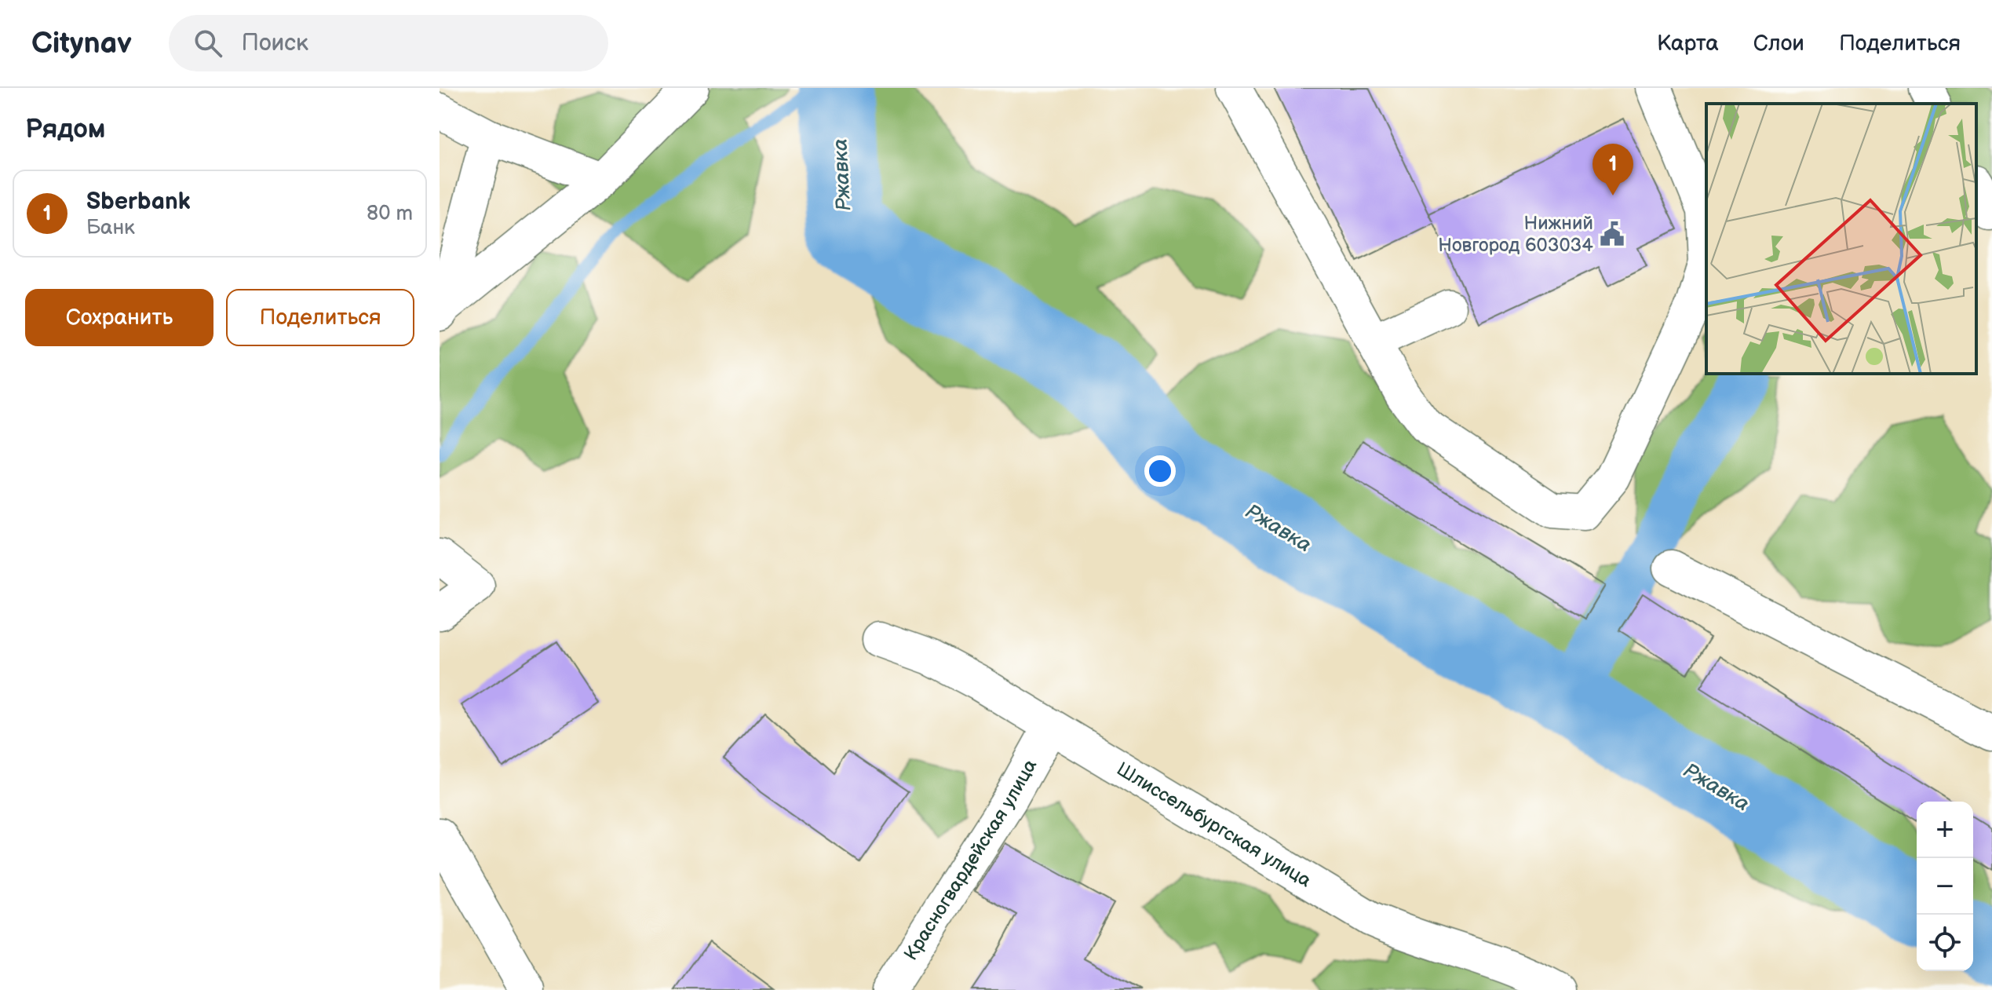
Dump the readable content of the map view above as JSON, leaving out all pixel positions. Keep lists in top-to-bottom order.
{
  "streets": {
    "street": ["Шлиссельбургская улица", "Красногвардейская улица"]
  },
  "crossings": [
    ["Шлиссельбургская улица", "Красногвардейская улица"]
  ],
  "water": ["Ржавка"],
  "places": {
    "public building": ["Нижний Новгород 603034"]
  },
  "page": {
    "header": "Citynav",
    "search": "Поиск",
    "nav": ["Карта", "Слои", "Поделиться"],
    "heading": "Рядом",
    "pins": "1",
    "list": [
      {
        "mark": "1",
        "name": "Sberbank",
        "note": "Банк",
        "value": "80 m"
      }
    ],
    "buttons": ["Сохранить", "Поделиться"],
    "map_buttons": ["+", "−"]
  }
}
